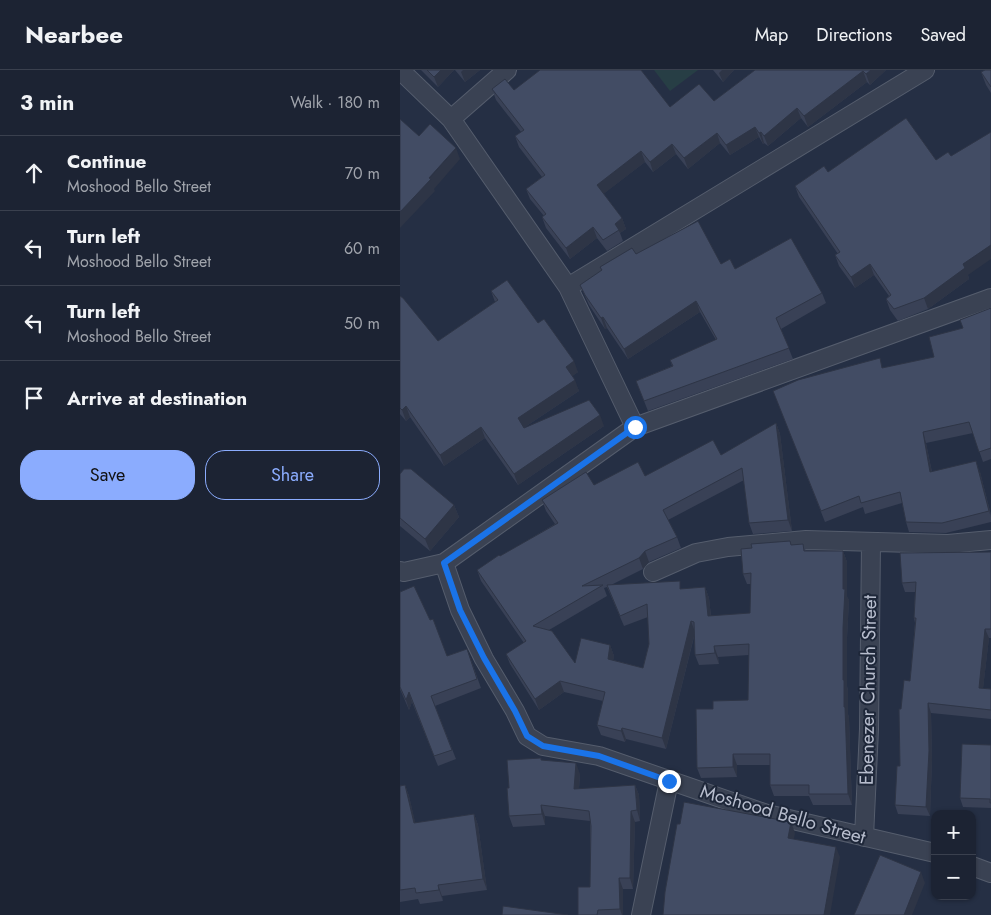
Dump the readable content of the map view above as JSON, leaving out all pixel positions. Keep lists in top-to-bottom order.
{
  "streets": {
    "street": ["Ebenezer Church Street", "Moshood Bello Street"]
  },
  "crossings": [
    ["Ebenezer Church Street", "Moshood Bello Street"]
  ],
  "page": {
    "header": "Nearbee",
    "nav": ["Map", "Directions", "Saved"],
    "heading": ["3 min", "Walk · 180 m"],
    "list": [
      ["Continue", "Moshood Bello Street", "70 m"],
      ["Turn left", "Moshood Bello Street", "60 m"],
      ["Turn left", "Moshood Bello Street", "50 m"],
      "Arrive at destination"
    ],
    "buttons": ["Save", "Share"],
    "map_buttons": ["+", "−"]
  }
}
